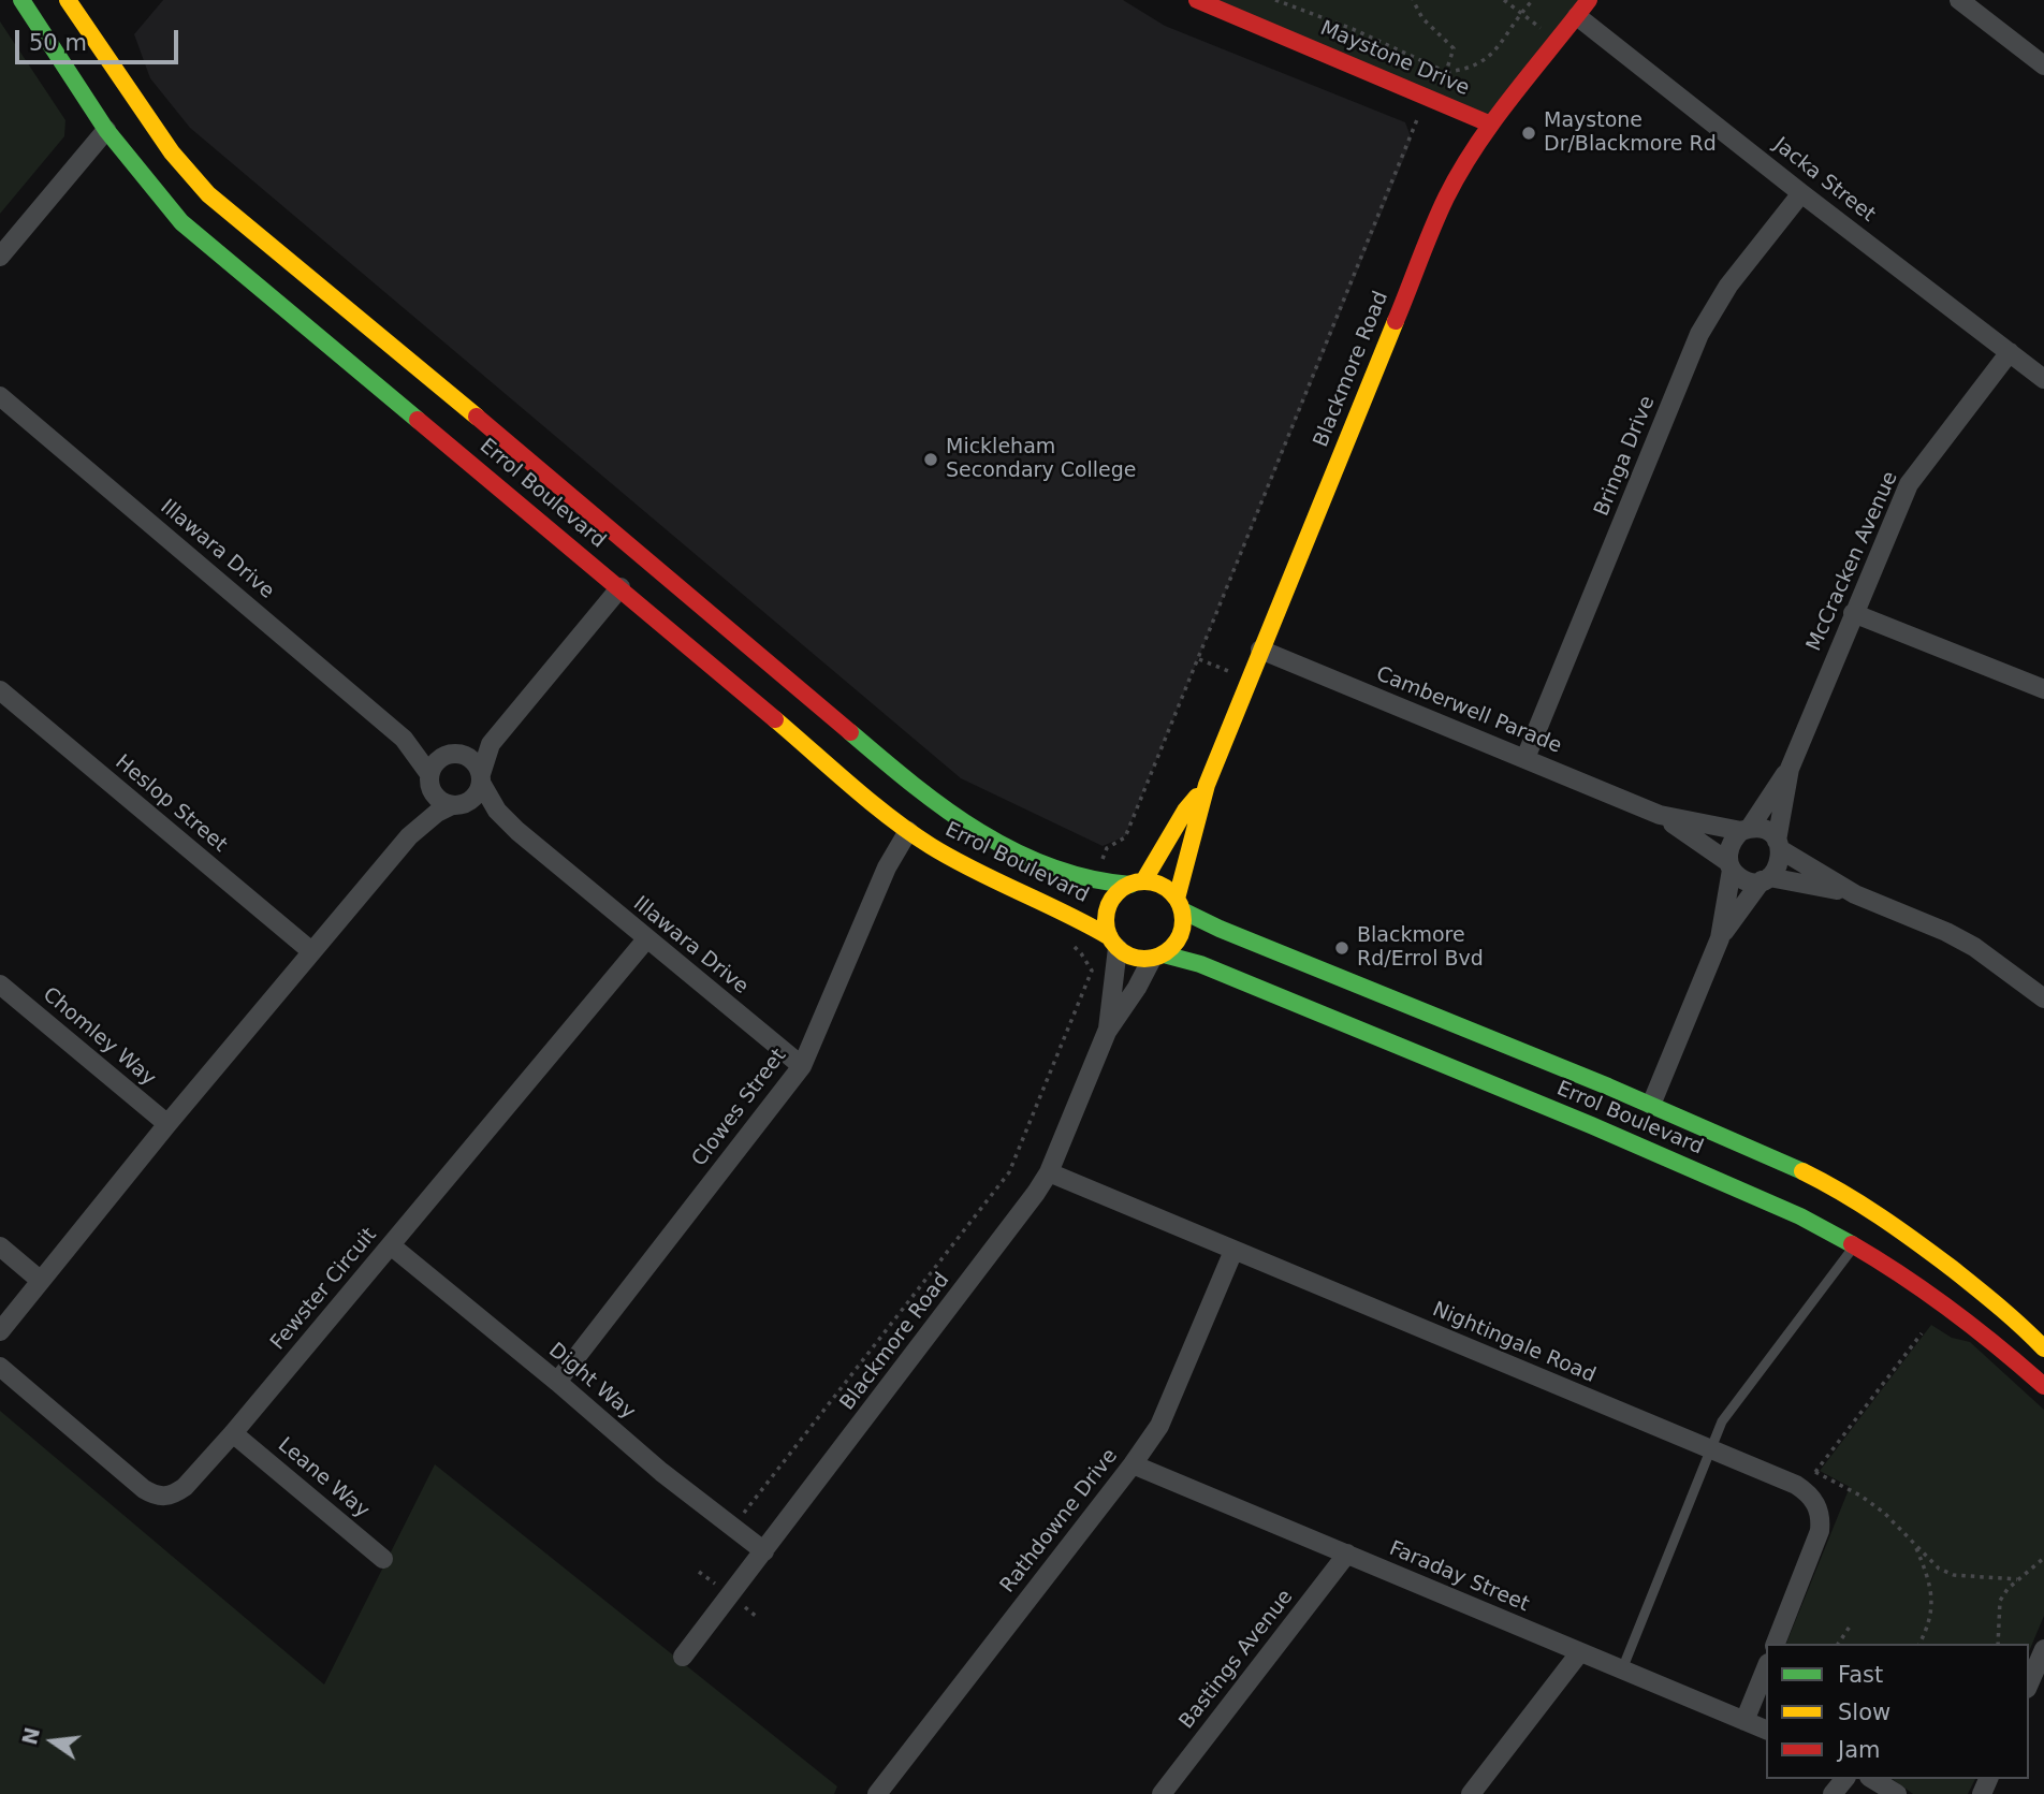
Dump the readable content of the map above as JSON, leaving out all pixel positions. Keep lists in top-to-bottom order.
{
  "streets": {
    "street": [
      "Maystone Drive",
      "Jacka Street",
      "Blackmore Road",
      "Bringa Drive",
      "Errol Boulevard",
      "Illawara Drive",
      "McCracken Avenue",
      "Camberwell Parade",
      "Heslop Street",
      "Chomley Way",
      "Clowes Street",
      "Fewster Circuit",
      "Nightingale Road",
      "Dight Way",
      "Leane Way",
      "Rathdowne Drive",
      "Faraday Street",
      "Bastings Avenue"
    ]
  },
  "crossings": [
    ["Maystone Drive", "Blackmore Road"],
    ["Jacka Street", "Blackmore Road"],
    ["Jacka Street", "Bringa Drive"],
    ["Jacka Street", "McCracken Avenue"],
    ["Blackmore Road", "Errol Boulevard"],
    ["Blackmore Road", "Camberwell Parade"],
    ["Blackmore Road", "Nightingale Road"],
    ["Blackmore Road", "Dight Way"],
    ["Bringa Drive", "Camberwell Parade"],
    ["Errol Boulevard", "Clowes Street"],
    ["Illawara Drive", "Clowes Street"],
    ["Illawara Drive", "Fewster Circuit"],
    ["McCracken Avenue", "Camberwell Parade"],
    ["Clowes Street", "Dight Way"],
    ["Fewster Circuit", "Dight Way"],
    ["Fewster Circuit", "Leane Way"],
    ["Nightingale Road", "Rathdowne Drive"],
    ["Rathdowne Drive", "Faraday Street"],
    ["Faraday Street", "Bastings Avenue"]
  ],
  "places": ["Maystone Dr/Blackmore Rd", "Mickleham Secondary College", "Blackmore Rd/Errol Bvd"],
  "legend": ["Fast", "Slow", "Jam"],
  "scale_bar": "50 m",
  "north": "left"
}
